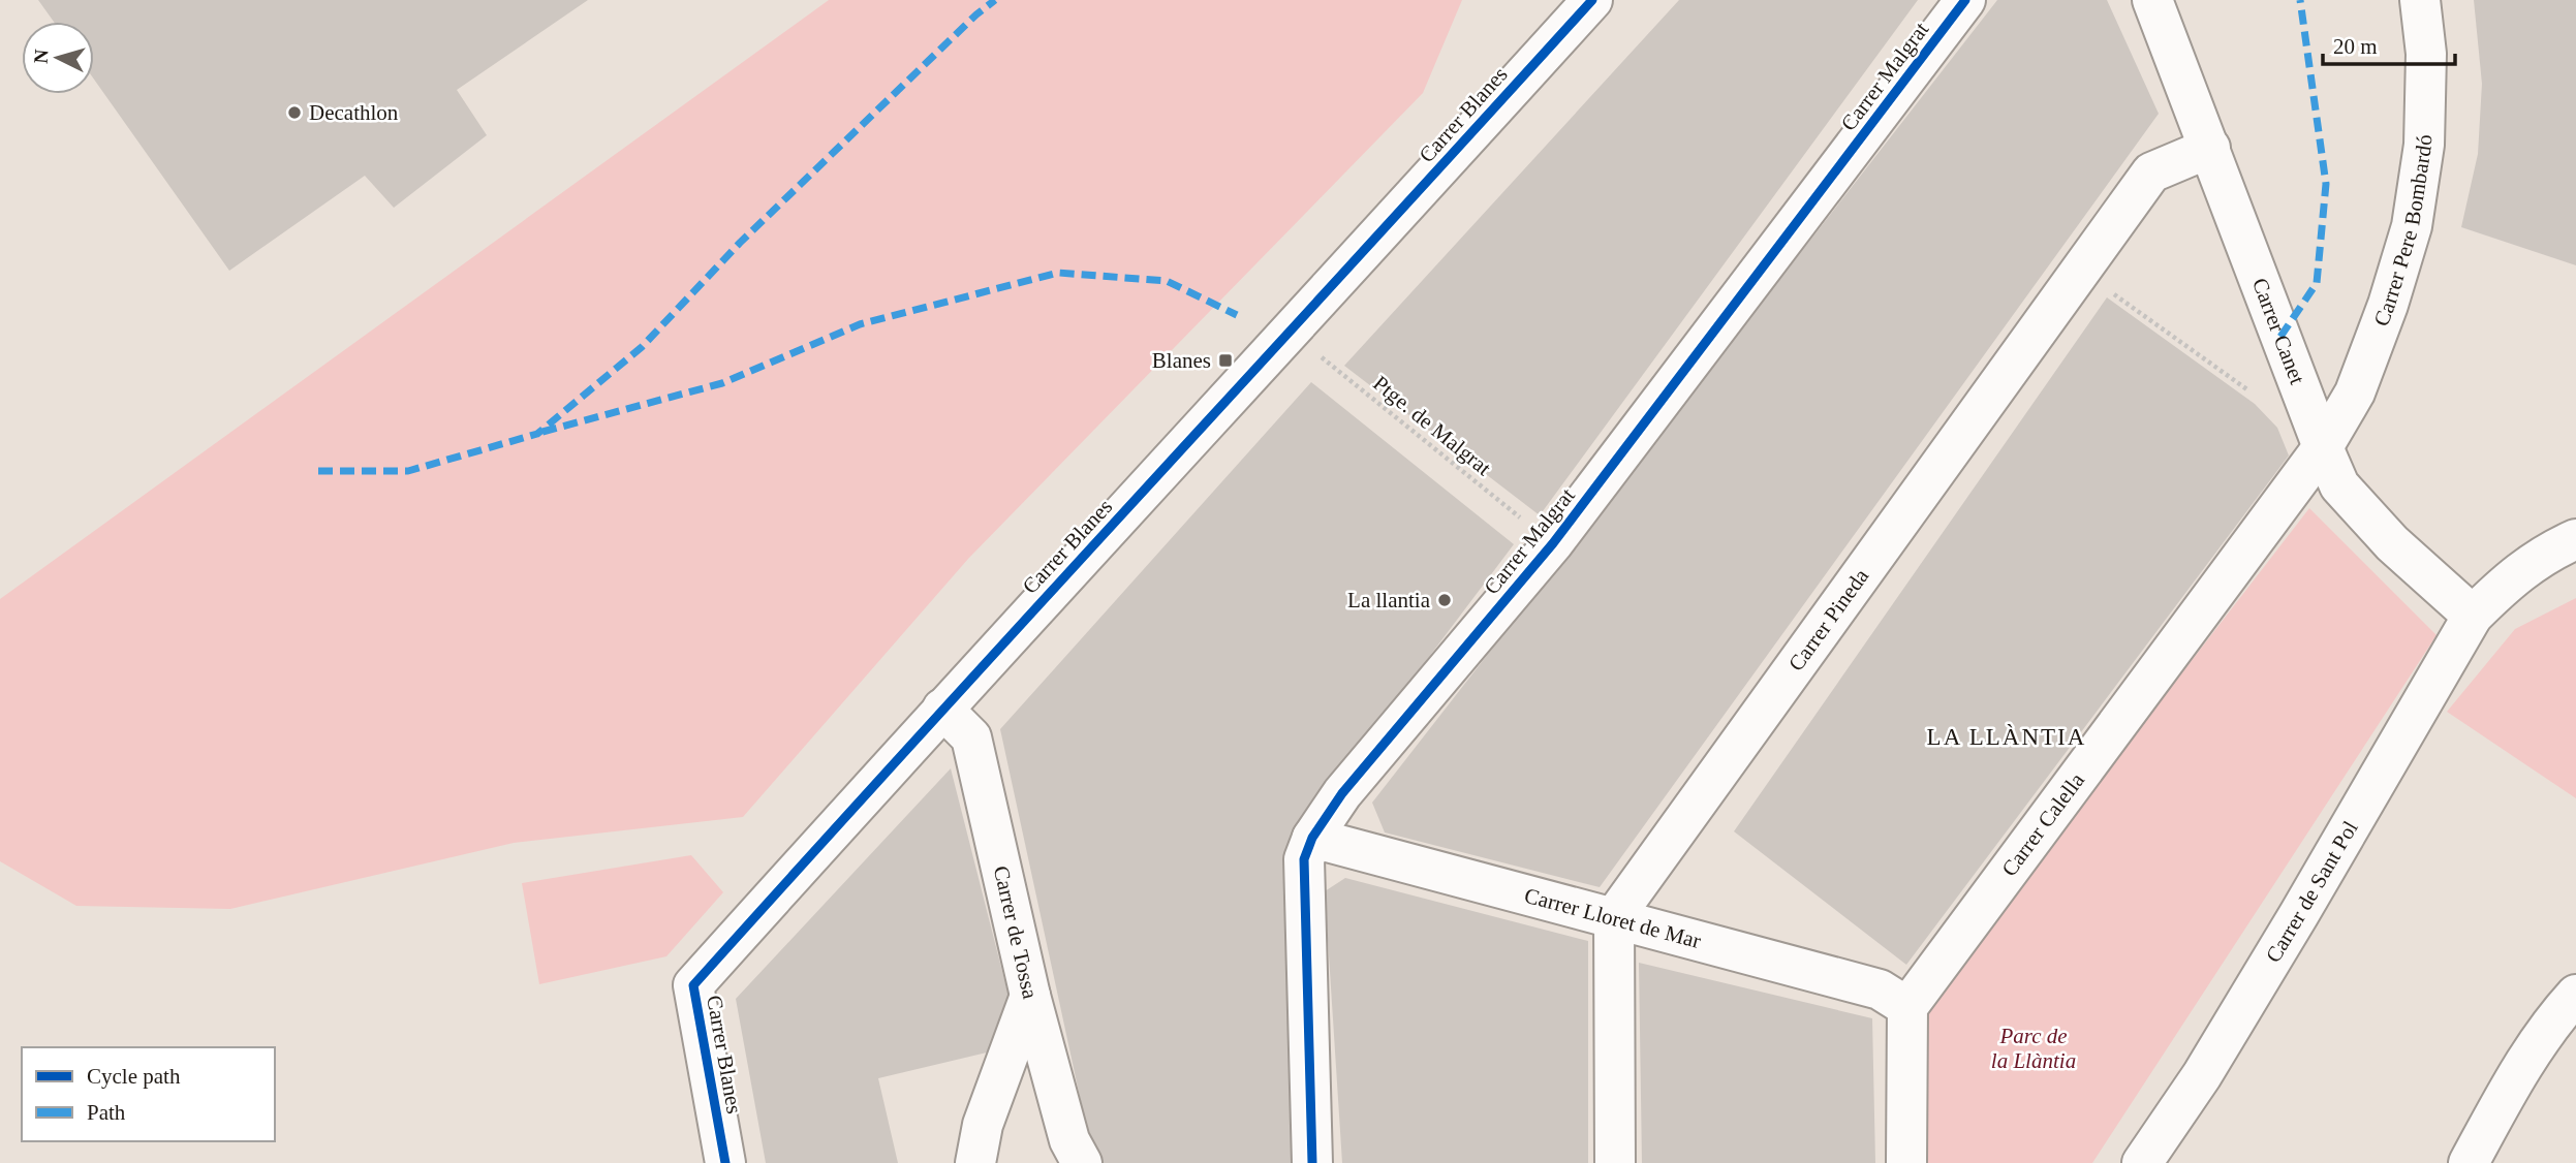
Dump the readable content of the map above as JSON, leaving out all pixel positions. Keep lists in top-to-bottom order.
{
  "streets": {
    "street": [
      "Carrer Malgrat",
      "Carrer Blanes",
      "Carrer Pere Bombardó",
      "Carrer Canet",
      "Carrer Pineda",
      "Carrer Calella",
      "Carrer de Sant Pol",
      "Carrer Lloret de Mar",
      "Carrer de Tossa"
    ],
    "path": ["Ptge. de Malgrat"]
  },
  "crossings": [
    ["Carrer Malgrat", "Ptge. de Malgrat"],
    ["Carrer Malgrat", "Carrer Lloret de Mar"],
    ["Carrer Blanes", "Ptge. de Malgrat"],
    ["Carrer Blanes", "Carrer de Tossa"],
    ["Carrer Pere Bombardó", "Carrer Canet"],
    ["Carrer Pere Bombardó", "Carrer Calella"],
    ["Carrer Canet", "Carrer Pineda"],
    ["Carrer Canet", "Carrer Calella"],
    ["Carrer Canet", "Carrer de Sant Pol"],
    ["Carrer Pineda", "Carrer Lloret de Mar"],
    ["Carrer Calella", "Carrer Lloret de Mar"]
  ],
  "districts": ["LA LLÀNTIA"],
  "parks": ["Parc de la Llàntia"],
  "places": {
    "other": ["Decathlon", "La llantia"],
    "transit": ["Blanes"]
  },
  "legend": ["Cycle path", "Path"],
  "scale_bar": "20 m",
  "north": "left"
}
